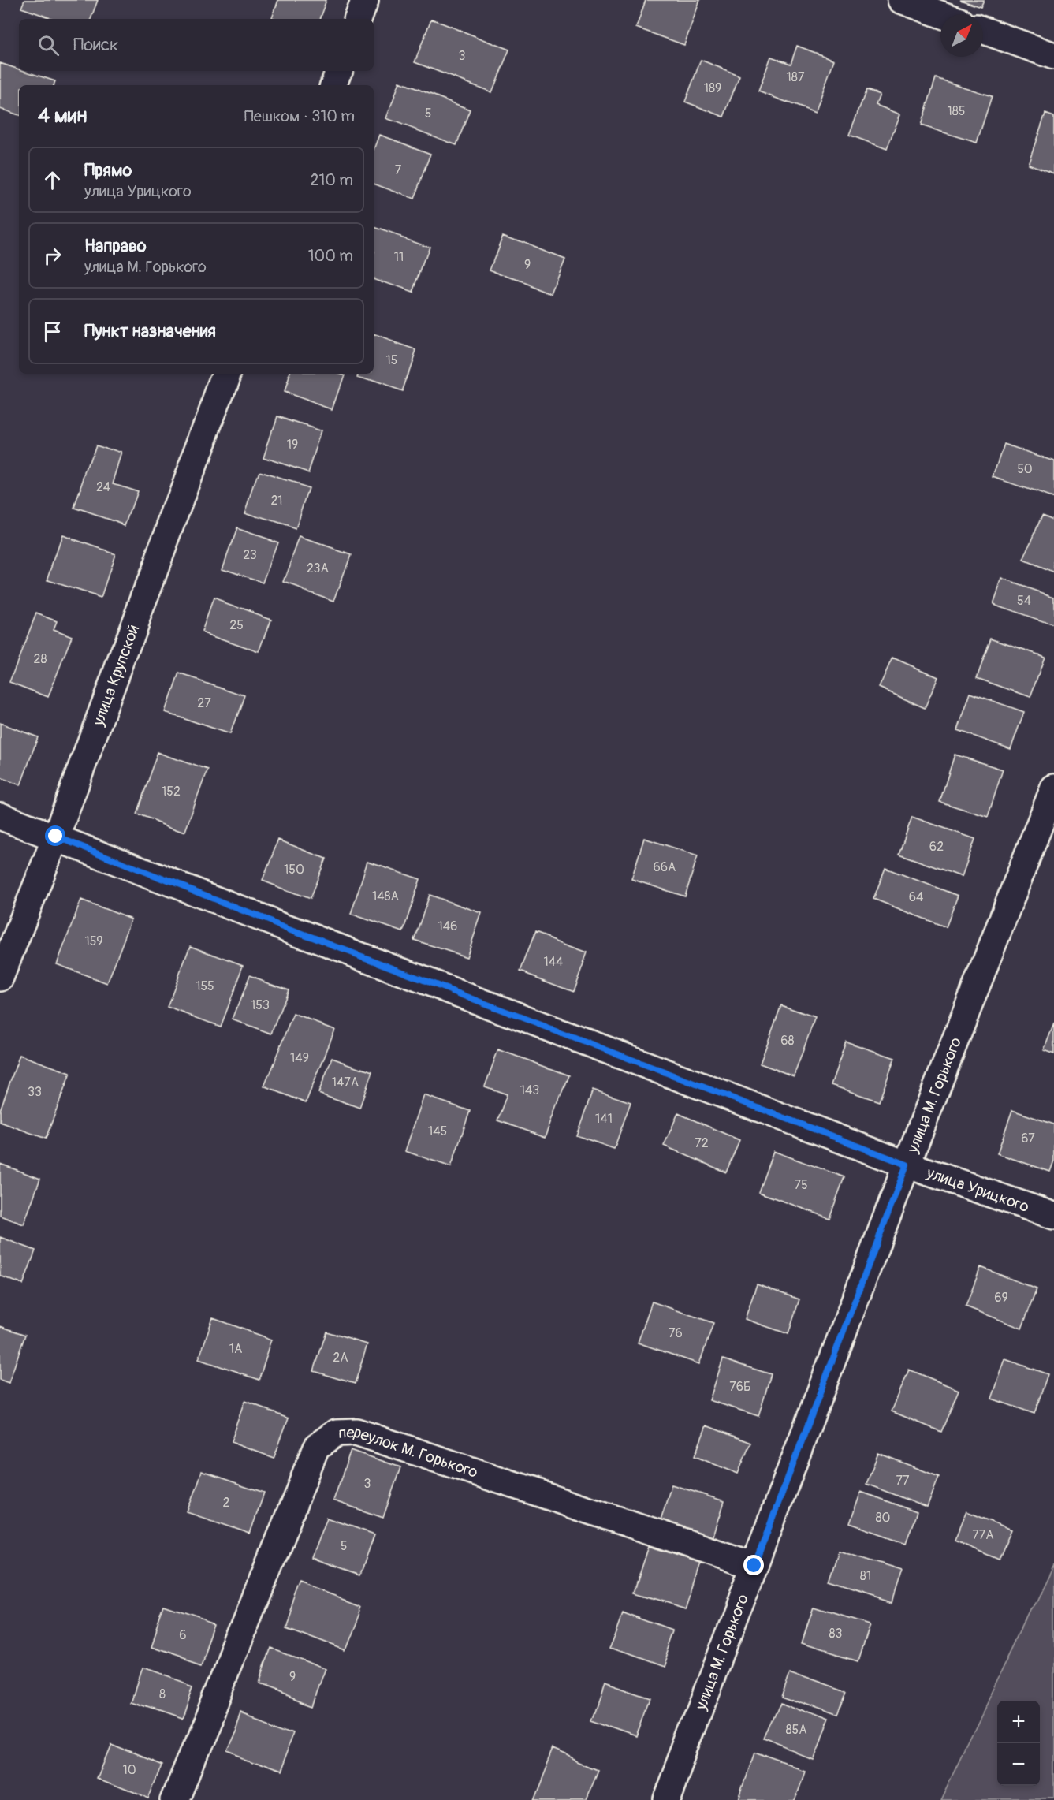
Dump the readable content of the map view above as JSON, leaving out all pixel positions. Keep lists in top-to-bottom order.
{
  "streets": {
    "street": [
      "улица Крупской",
      "улица М. Горького",
      "улица Урицкого",
      "переулок М. Горького"
    ]
  },
  "crossings": [
    ["улица Крупской", "улица Урицкого"],
    ["улица М. Горького", "улица Урицкого"],
    ["улица М. Горького", "переулок М. Горького"]
  ],
  "house_numbers": [
    "3",
    "187",
    "189",
    "185",
    "5",
    "7",
    "11",
    "9",
    "15",
    "19",
    "50",
    "24",
    "21",
    "23",
    "23А",
    "54",
    "25",
    "28",
    "27",
    "152",
    "62",
    "66А",
    "150",
    "148А",
    "64",
    "146",
    "159",
    "144",
    "155",
    "153",
    "68",
    "149",
    "147А",
    "143",
    "33",
    "141",
    "145",
    "67",
    "72",
    "75",
    "69",
    "76",
    "1А",
    "2А",
    "76Б",
    "77",
    "3",
    "2",
    "80",
    "77А",
    "5",
    "81",
    "83",
    "6",
    "9",
    "8",
    "85А",
    "10"
  ],
  "north": "top right",
  "page": {
    "search": "Поиск",
    "heading": ["4 мин", "Пешком · 310 m"],
    "list": [
      ["Прямо", "улица Урицкого", "210 m"],
      ["Направо", "улица М. Горького", "100 m"],
      "Пункт назначения"
    ],
    "map_buttons": ["+", "−"]
  }
}
